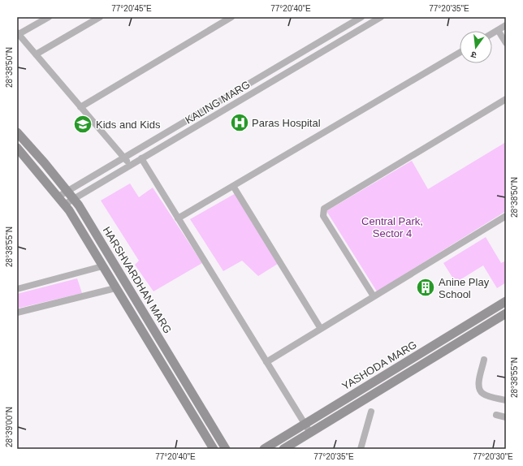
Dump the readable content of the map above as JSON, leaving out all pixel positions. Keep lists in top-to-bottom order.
{
  "streets": {
    "street": ["KALING MARG", "HARSHVARDHAN MARG", "YASHODA MARG"]
  },
  "crossings": [
    ["KALING MARG", "HARSHVARDHAN MARG"]
  ],
  "parks": ["Central Park, Sector 4"],
  "places": {
    "hospital": ["Paras Hospital"],
    "school or university": ["Kids and Kids"],
    "building": ["Anine Play School"]
  },
  "north": "bottom",
  "coordinates": [
    "77°20'45\"E",
    "77°20'40\"E",
    "77°20'35\"E",
    "28°38'50\"N",
    "28°38'55\"N",
    "28°39'00\"N",
    "77°20'30\"E"
  ]
}
